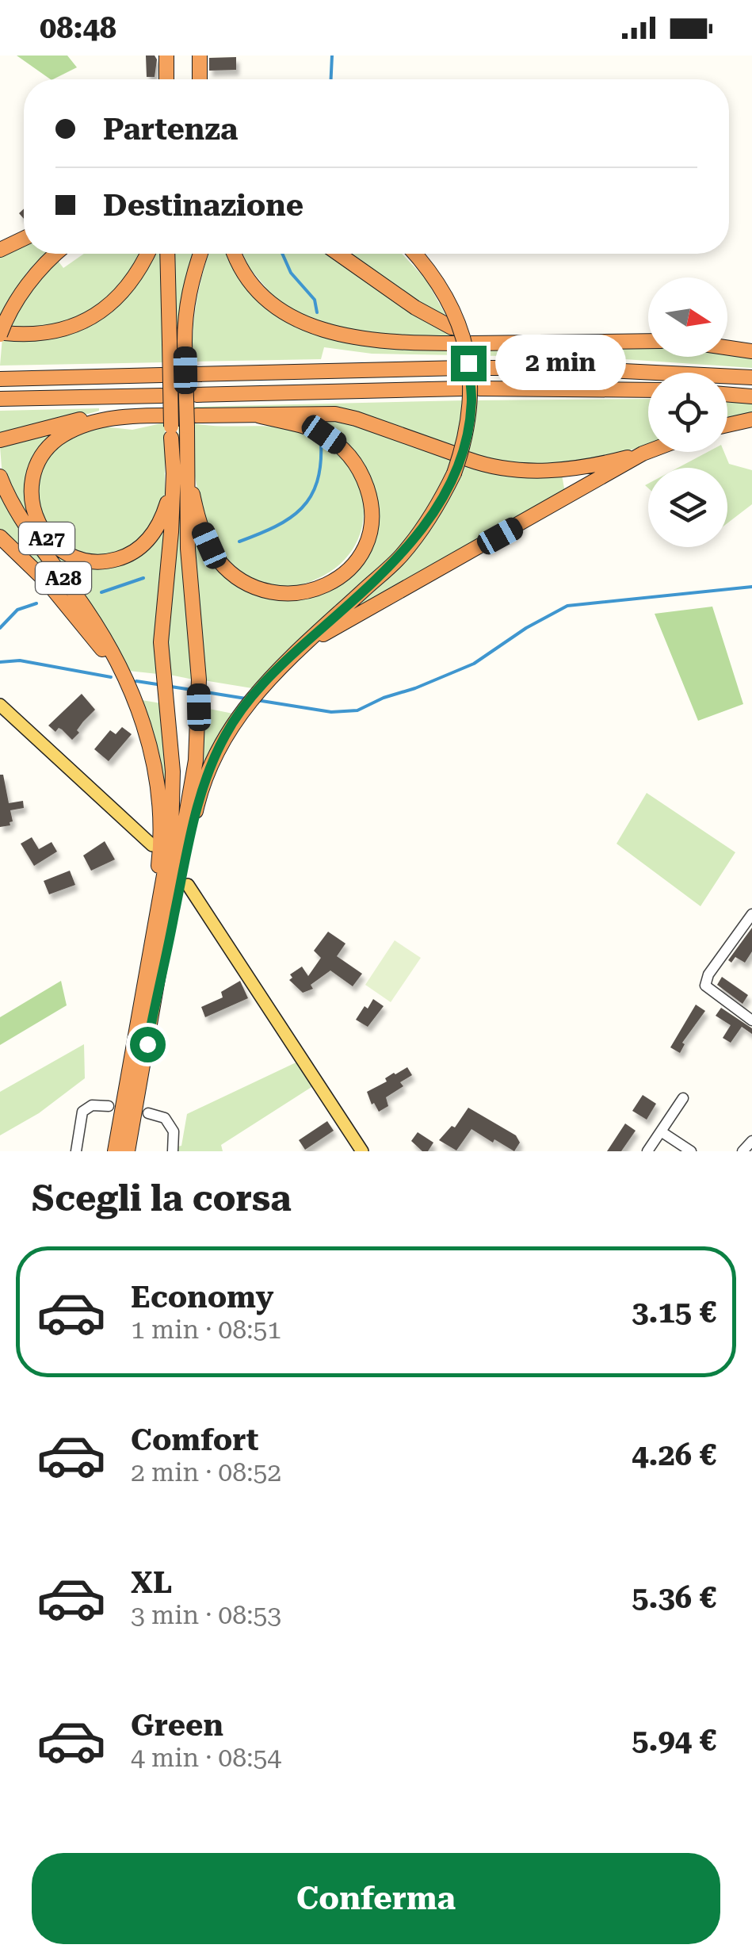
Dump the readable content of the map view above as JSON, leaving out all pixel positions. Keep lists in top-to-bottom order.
{
  "streets": {
    "highway": ["A27", "A28"]
  },
  "crossings": [
    ["A27", "A28"]
  ],
  "north": "right",
  "page": {
    "status": "08:48",
    "banner": ["Partenza", "Destinazione"],
    "bubble": "2 min",
    "heading": "Scegli la corsa",
    "list": [
      {
        "name": "Economy",
        "note": "1 min · 08:51",
        "value": "3.15 €"
      },
      {
        "name": "Comfort",
        "note": "2 min · 08:52",
        "value": "4.26 €"
      },
      {
        "name": "XL",
        "note": "3 min · 08:53",
        "value": "5.36 €"
      },
      {
        "name": "Green",
        "note": "4 min · 08:54",
        "value": "5.94 €"
      }
    ],
    "buttons": "Conferma"
  }
}
